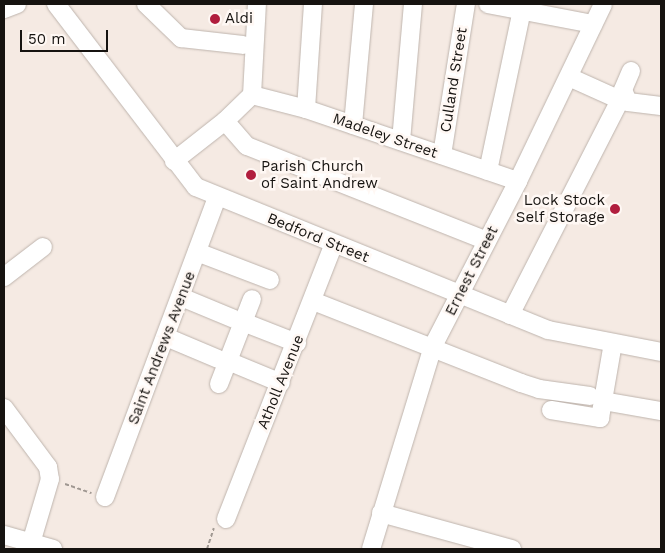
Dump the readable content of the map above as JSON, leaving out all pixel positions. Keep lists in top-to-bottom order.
{
  "streets": {
    "street": [
      "Culland Street",
      "Madeley Street",
      "Bedford Street",
      "Ernest Street",
      "Saint Andrews Avenue",
      "Atholl Avenue"
    ]
  },
  "crossings": [
    ["Culland Street", "Madeley Street"],
    ["Madeley Street", "Ernest Street"],
    ["Bedford Street", "Ernest Street"],
    ["Bedford Street", "Saint Andrews Avenue"],
    ["Bedford Street", "Atholl Avenue"]
  ],
  "places": ["Aldi", "Parish Church of Saint Andrew", "Lock Stock Self Storage"],
  "scale_bar": "50 m"
}
